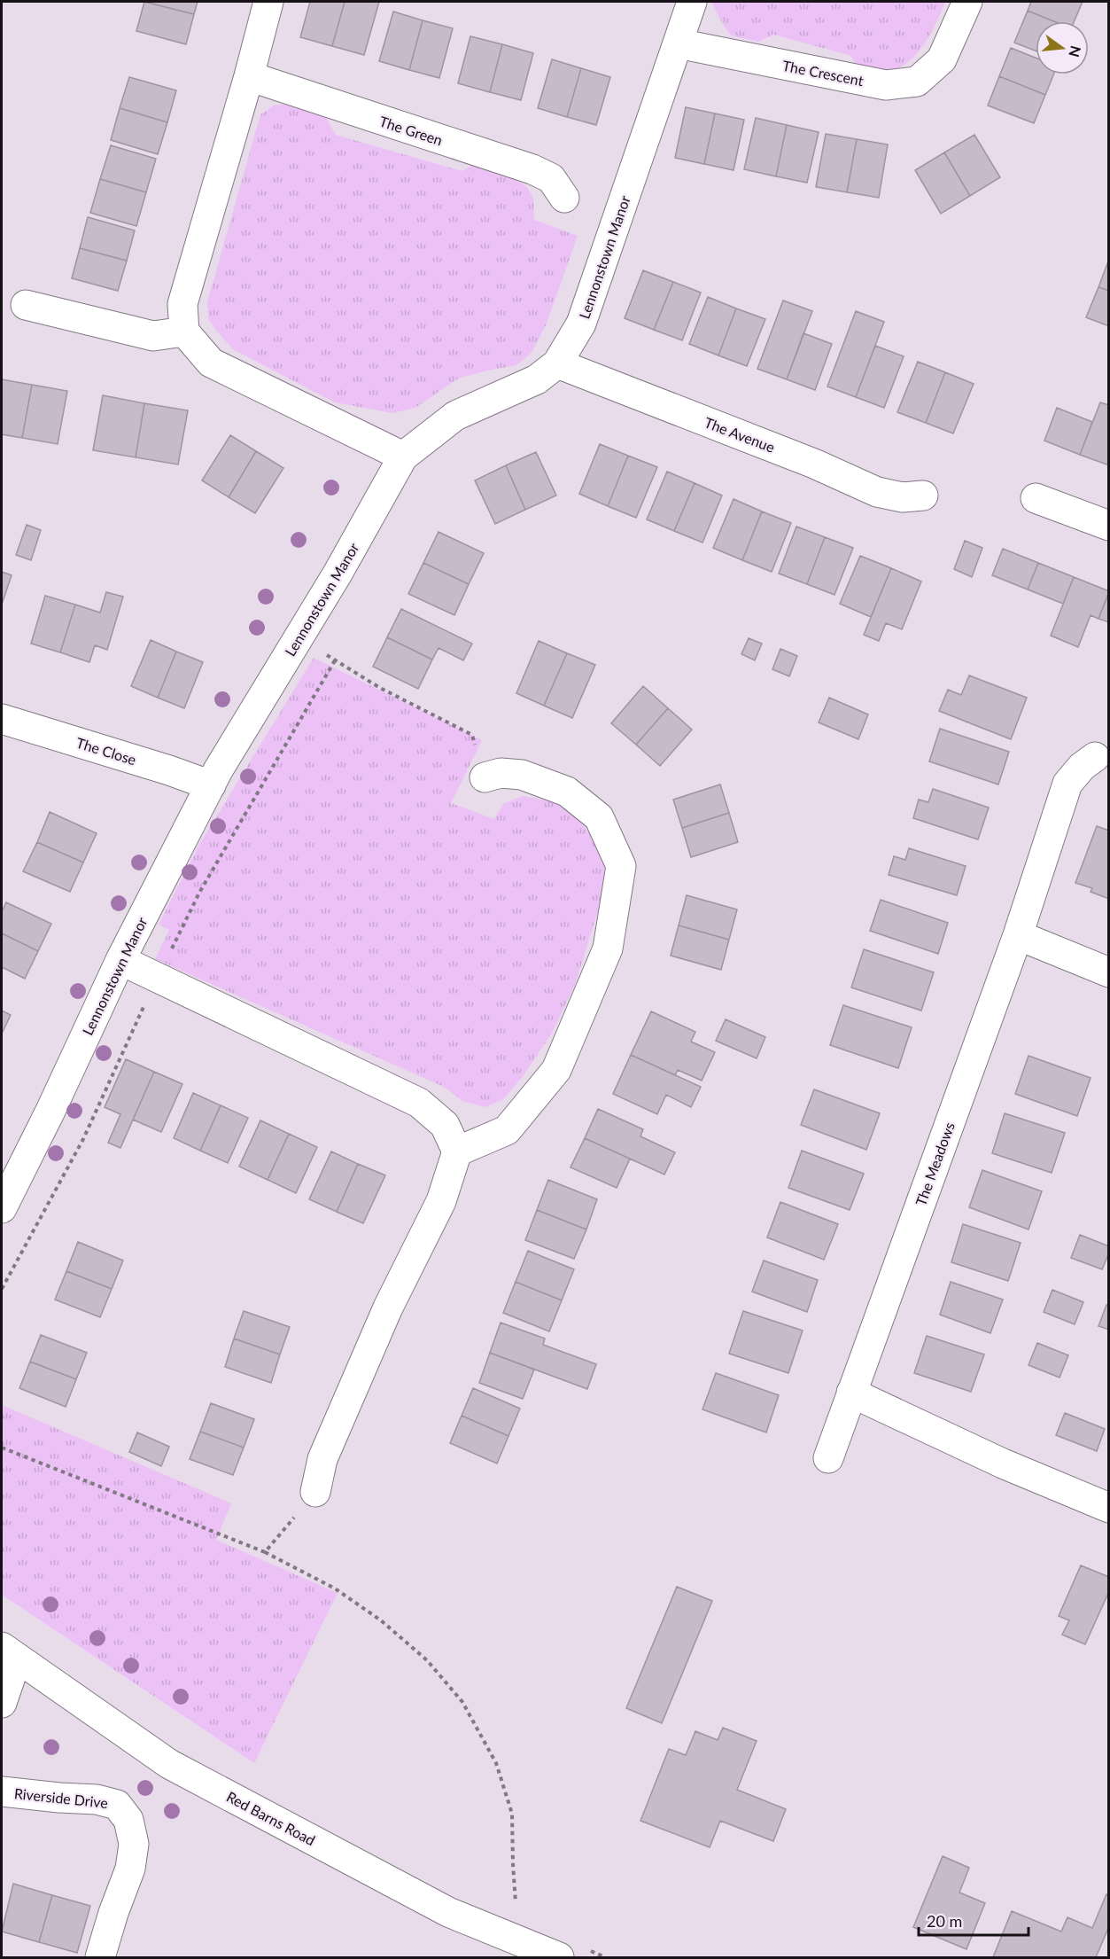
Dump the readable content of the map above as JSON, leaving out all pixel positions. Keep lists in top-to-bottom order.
{
  "streets": {
    "street": [
      "The Crescent",
      "The Green",
      "Lennonstown Manor",
      "The Avenue",
      "The Close",
      "The Meadows",
      "Riverside Drive",
      "Red Barns Road"
    ]
  },
  "crossings": [
    ["The Crescent", "Lennonstown Manor"],
    ["Lennonstown Manor", "The Avenue"],
    ["Lennonstown Manor", "The Close"]
  ],
  "scale_bar": "20 m",
  "north": "right"
}
